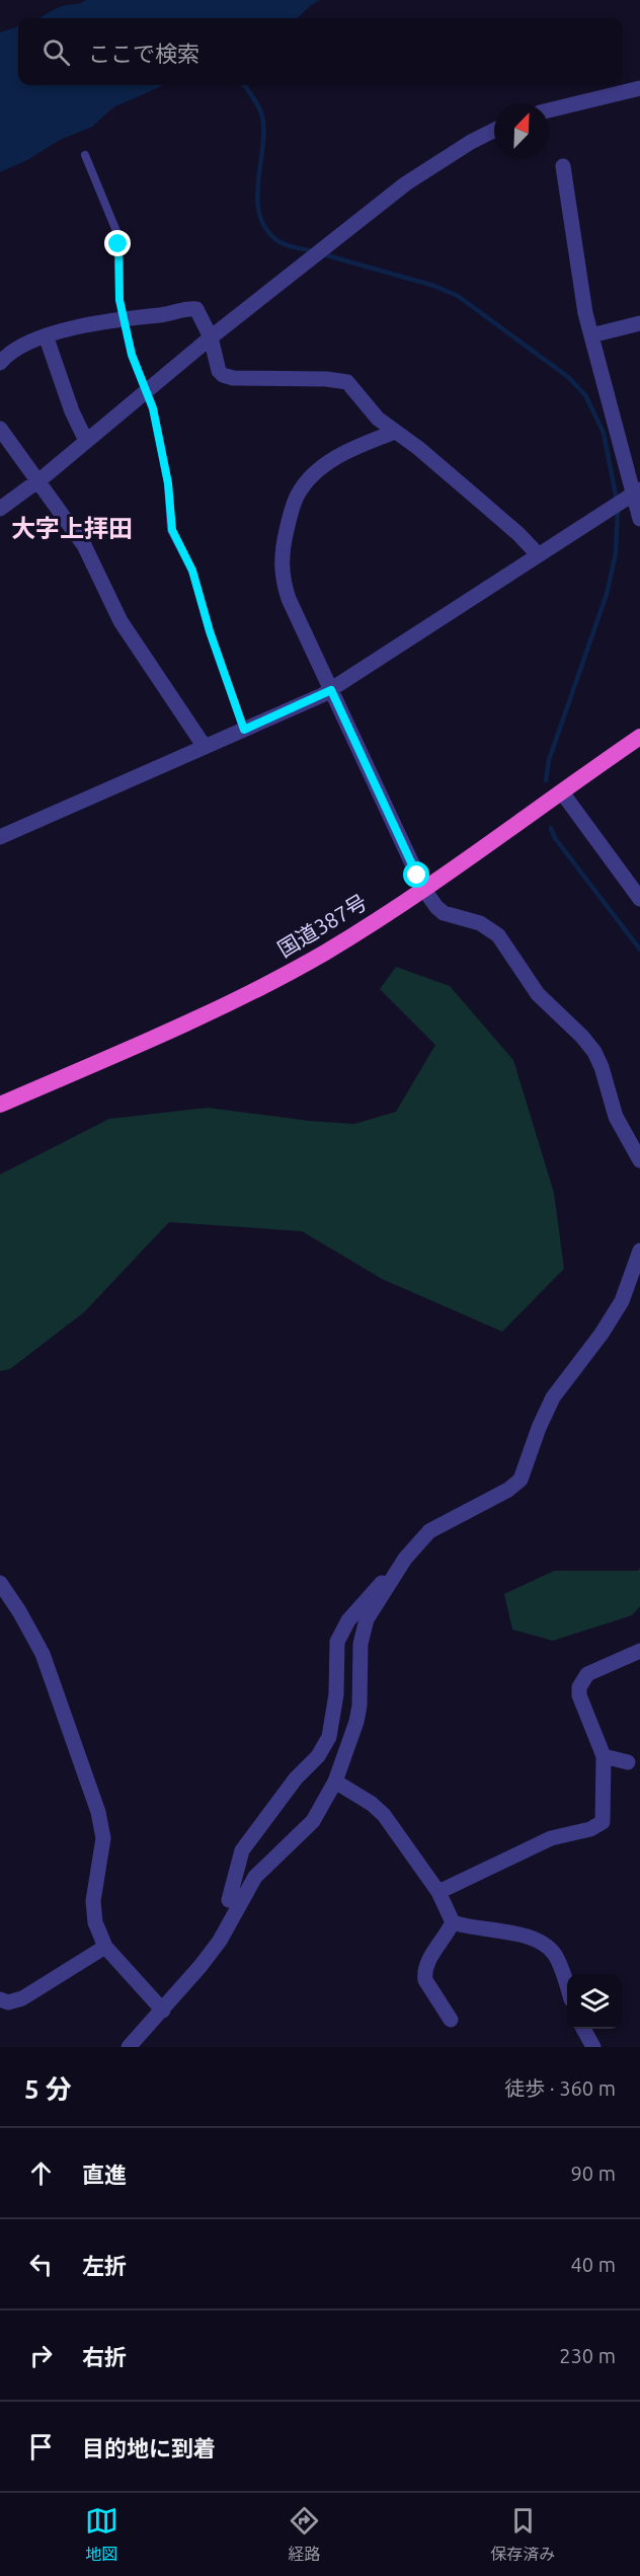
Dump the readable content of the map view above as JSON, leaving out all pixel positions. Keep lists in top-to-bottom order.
{
  "streets": {
    "highway": ["国道387号"]
  },
  "districts": ["大字上拝田"],
  "north": "top right",
  "page": {
    "search": "ここで検索",
    "heading": ["5 分", "徒歩 · 360 m"],
    "list": [
      ["直進", "90 m"],
      ["左折", "40 m"],
      ["右折", "230 m"],
      "目的地に到着"
    ],
    "nav": ["地図", "経路", "保存済み"]
  }
}
